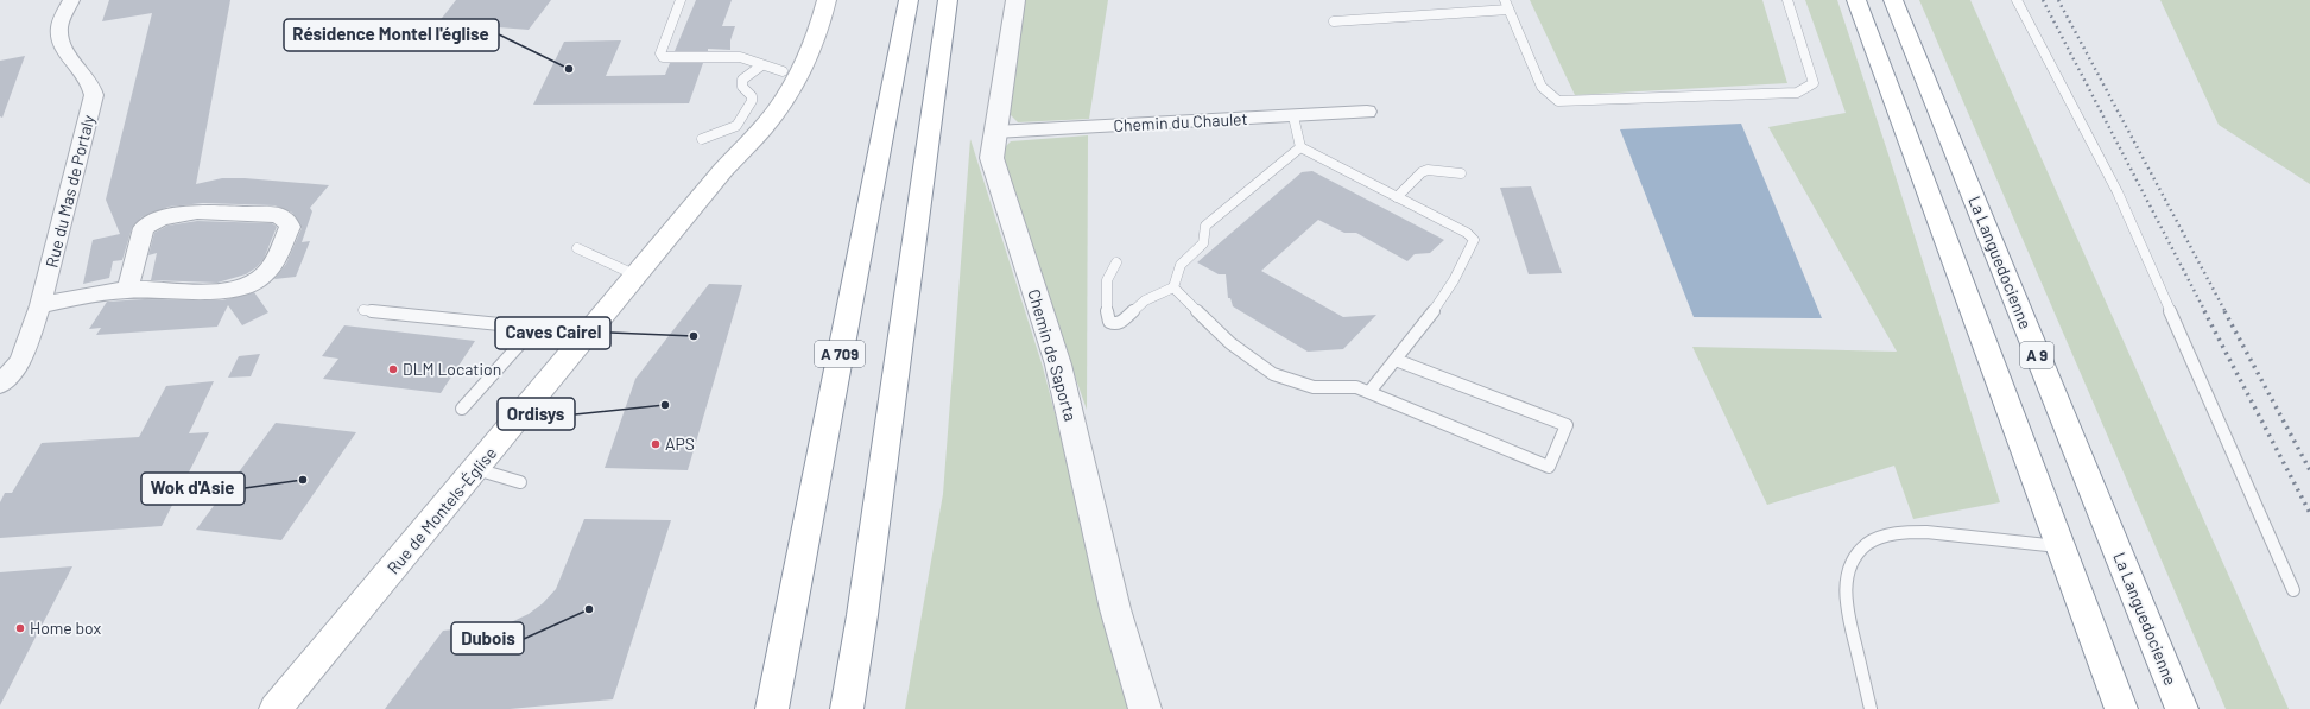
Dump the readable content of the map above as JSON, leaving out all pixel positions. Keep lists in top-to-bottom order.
{
  "streets": {
    "main road": [
      "La Languedocienne",
      "A 709",
      "A 9",
      "Rue de Montels-Église"
    ],
    "street": ["Chemin du Chaulet", "Rue du Mas de Portaly", "Chemin de Saporta"]
  },
  "crossings": [
    ["Chemin du Chaulet", "Chemin de Saporta"]
  ],
  "places": [
    "Résidence Montel l'église",
    "Caves Cairel",
    "DLM Location",
    "Ordisys",
    "APS",
    "Wok d'Asie",
    "Dubois",
    "Home box"
  ]
}
